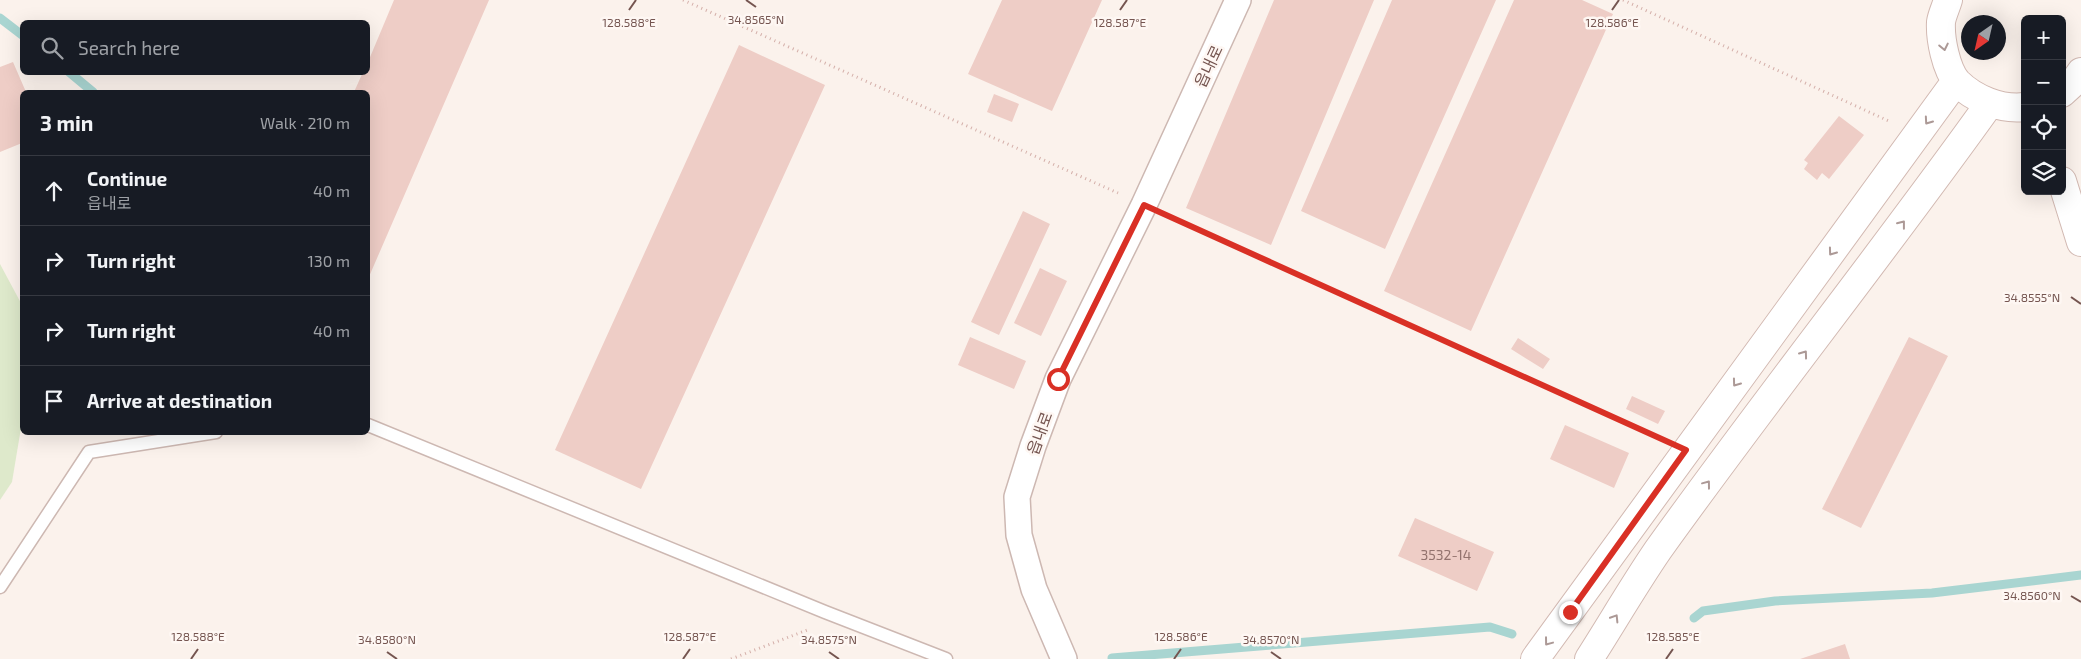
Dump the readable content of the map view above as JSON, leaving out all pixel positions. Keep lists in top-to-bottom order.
{
  "streets": {
    "street": ["읍내로"]
  },
  "house_numbers": ["3532-14"],
  "north": "bottom left",
  "page": {
    "map_buttons": ["+", "−"],
    "search": "Search here",
    "heading": ["3 min", "Walk · 210 m"],
    "list": [
      ["Continue", "읍내로", "40 m"],
      ["Turn right", "130 m"],
      ["Turn right", "40 m"],
      "Arrive at destination"
    ]
  },
  "coordinates": [
    "34.8565°N",
    "128.588°E",
    "128.587°E",
    "128.586°E",
    "34.8555°N",
    "34.8560°N",
    "128.585°E",
    "34.8580°N",
    "34.8575°N",
    "34.8570°N"
  ]
}
